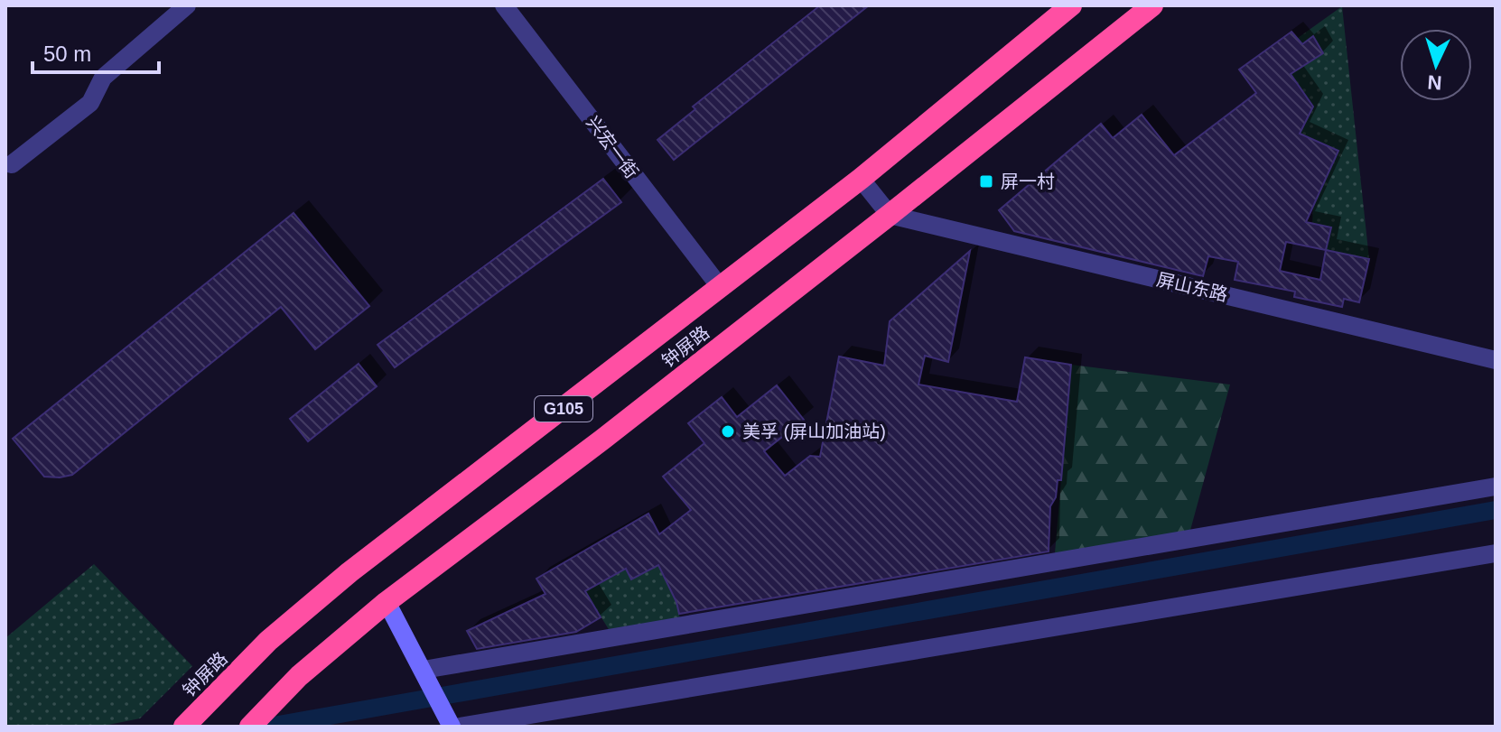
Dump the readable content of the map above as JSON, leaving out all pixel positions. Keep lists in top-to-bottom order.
{
  "streets": {
    "highway": ["钟屏路", "G105"],
    "street": ["兴宏一街", "屏山东路"]
  },
  "crossings": [
    ["兴宏一街", "钟屏路"],
    ["屏山东路", "钟屏路"]
  ],
  "places": {
    "transit": ["屏一村"],
    "other": ["美孚 (屏山加油站)"]
  },
  "scale_bar": "50 m",
  "north": "bottom"
}
